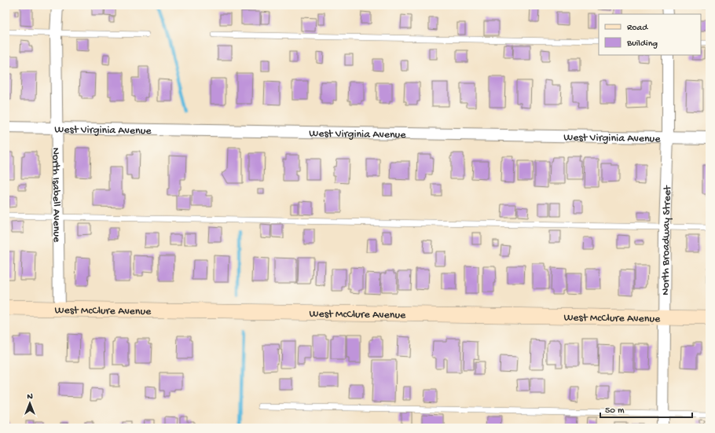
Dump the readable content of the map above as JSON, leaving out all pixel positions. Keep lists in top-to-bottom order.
{
  "streets": {
    "street": [
      "West Virginia Avenue",
      "North Isabell Avenue",
      "North Broadway Street",
      "West McClure Avenue"
    ]
  },
  "crossings": [
    ["West Virginia Avenue", "North Isabell Avenue"],
    ["West Virginia Avenue", "North Broadway Street"],
    ["North Isabell Avenue", "West McClure Avenue"],
    ["North Broadway Street", "West McClure Avenue"]
  ],
  "legend": ["Road", "Building"],
  "scale_bar": "50 m",
  "north": "top"
}
